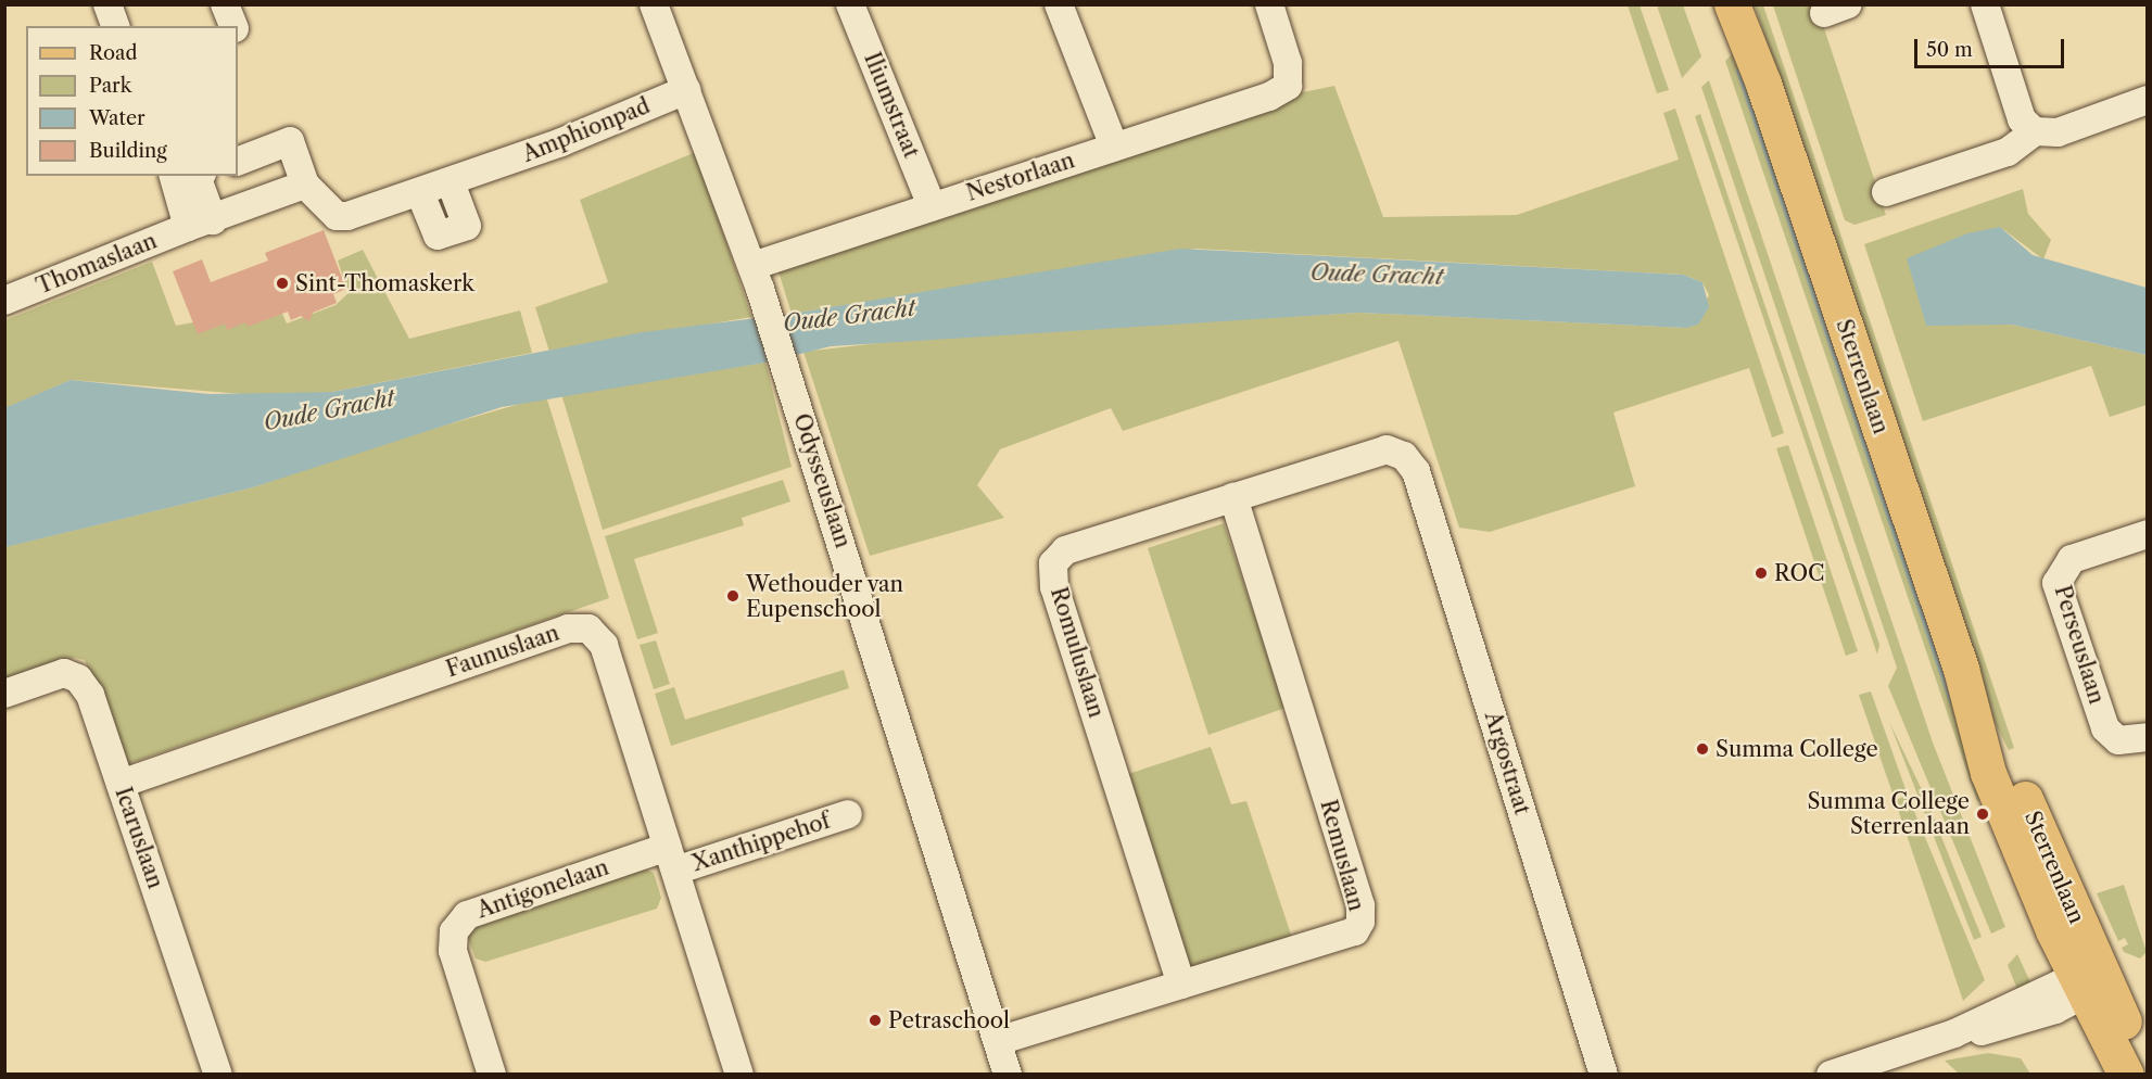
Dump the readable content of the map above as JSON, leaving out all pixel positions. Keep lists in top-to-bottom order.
{
  "streets": {
    "main road": ["Sterrenlaan"],
    "street": [
      "Iliumstraat",
      "Amphionpad",
      "Nestorlaan",
      "Thomaslaan",
      "Odysseuslaan",
      "Perseuslaan",
      "Faunuslaan",
      "Romuluslaan",
      "Argostraat",
      "Icaruslaan",
      "Xanthippehof",
      "Remuslaan",
      "Antigonelaan"
    ]
  },
  "crossings": [
    ["Iliumstraat", "Nestorlaan"],
    ["Amphionpad", "Thomaslaan"],
    ["Amphionpad", "Odysseuslaan"],
    ["Nestorlaan", "Odysseuslaan"],
    ["Odysseuslaan", "Remuslaan"],
    ["Faunuslaan", "Icaruslaan"],
    ["Faunuslaan", "Xanthippehof"],
    ["Faunuslaan", "Antigonelaan"],
    ["Romuluslaan", "Argostraat"],
    ["Romuluslaan", "Remuslaan"],
    ["Xanthippehof", "Antigonelaan"]
  ],
  "water": ["Oude Gracht"],
  "places": [
    "Sint-Thomaskerk",
    "ROC",
    "Wethouder van Eupenschool",
    "Summa College",
    "Summa College Sterrenlaan",
    "Petraschool"
  ],
  "legend": [
    "Road",
    "Park",
    "Water",
    "Building"
  ],
  "scale_bar": "50 m"
}
